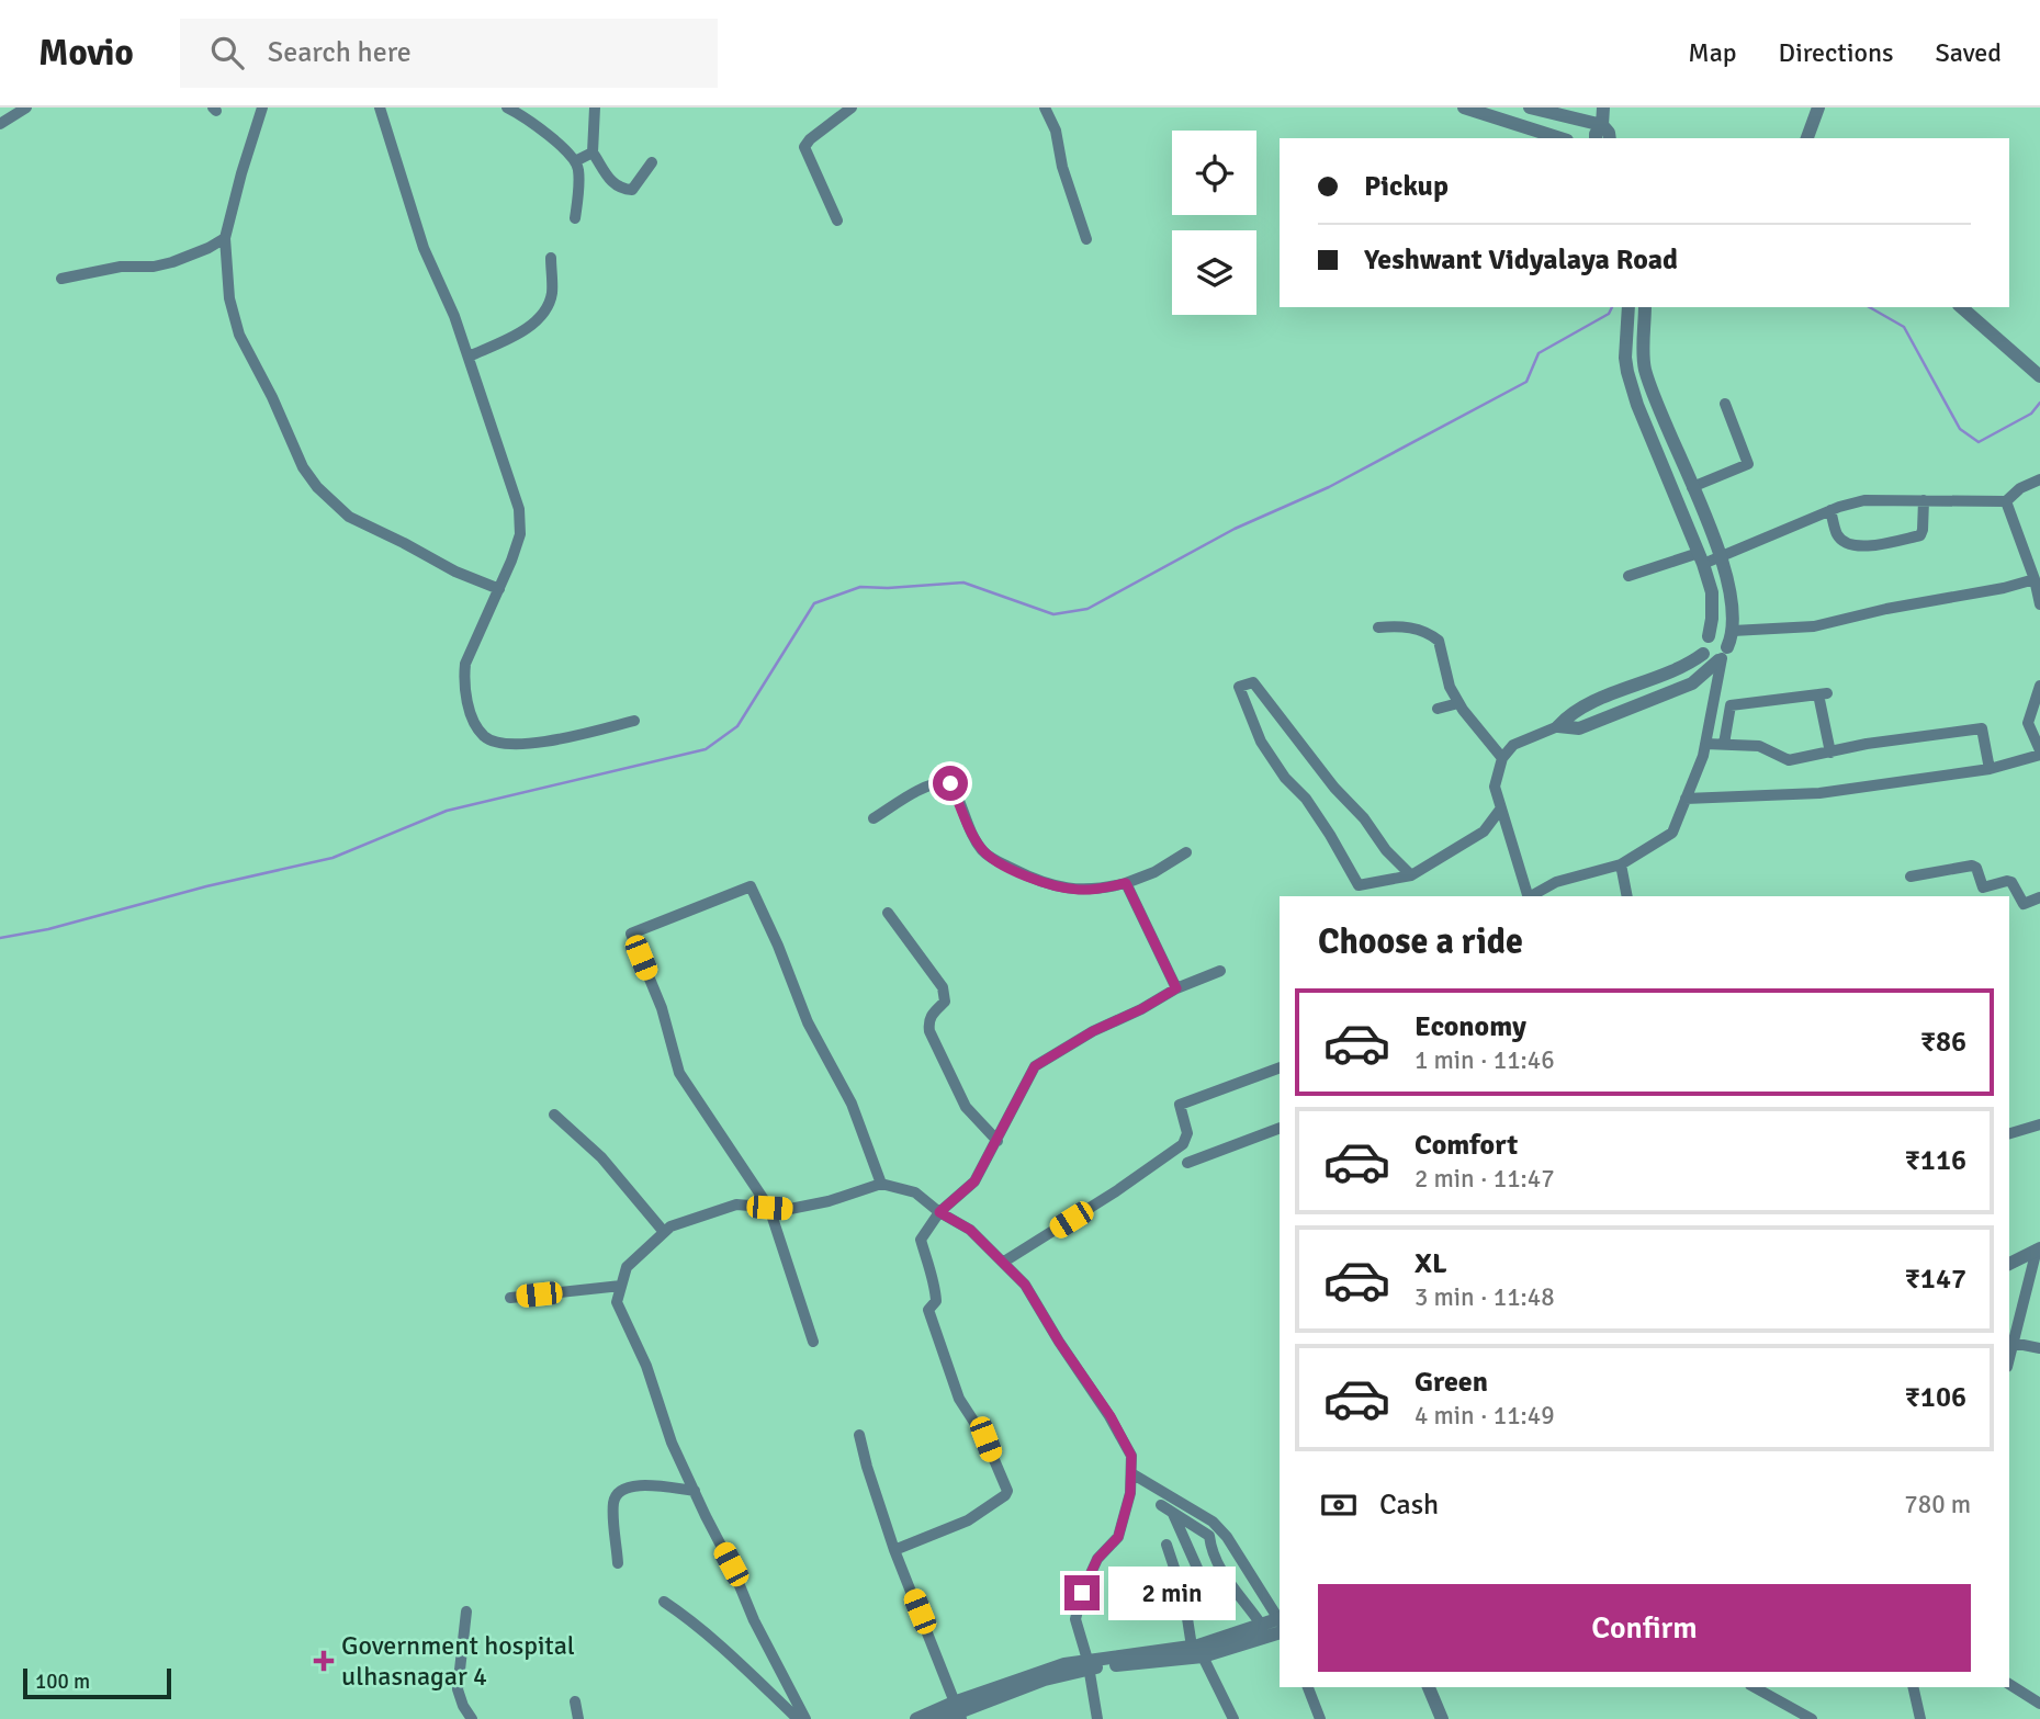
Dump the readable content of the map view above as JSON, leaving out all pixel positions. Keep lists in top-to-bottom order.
{
  "places": {
    "health": ["Government hospital ulhasnagar 4"]
  },
  "scale_bar": "100 m",
  "page": {
    "header": "Movio",
    "search": "Search here",
    "nav": ["Map", "Directions", "Saved"],
    "banner": ["Pickup", "Yeshwant Vidyalaya Road"],
    "heading": "Choose a ride",
    "list": [
      {
        "name": "Economy",
        "note": "1 min · 11:46",
        "value": "₹86"
      },
      {
        "name": "Comfort",
        "note": "2 min · 11:47",
        "value": "₹116"
      },
      {
        "name": "XL",
        "note": "3 min · 11:48",
        "value": "₹147"
      },
      {
        "name": "Green",
        "note": "4 min · 11:49",
        "value": "₹106"
      }
    ],
    "pay": ["Cash", "780 m"],
    "bubble": "2 min",
    "buttons": "Confirm",
    "scale": "100 m"
  }
}
